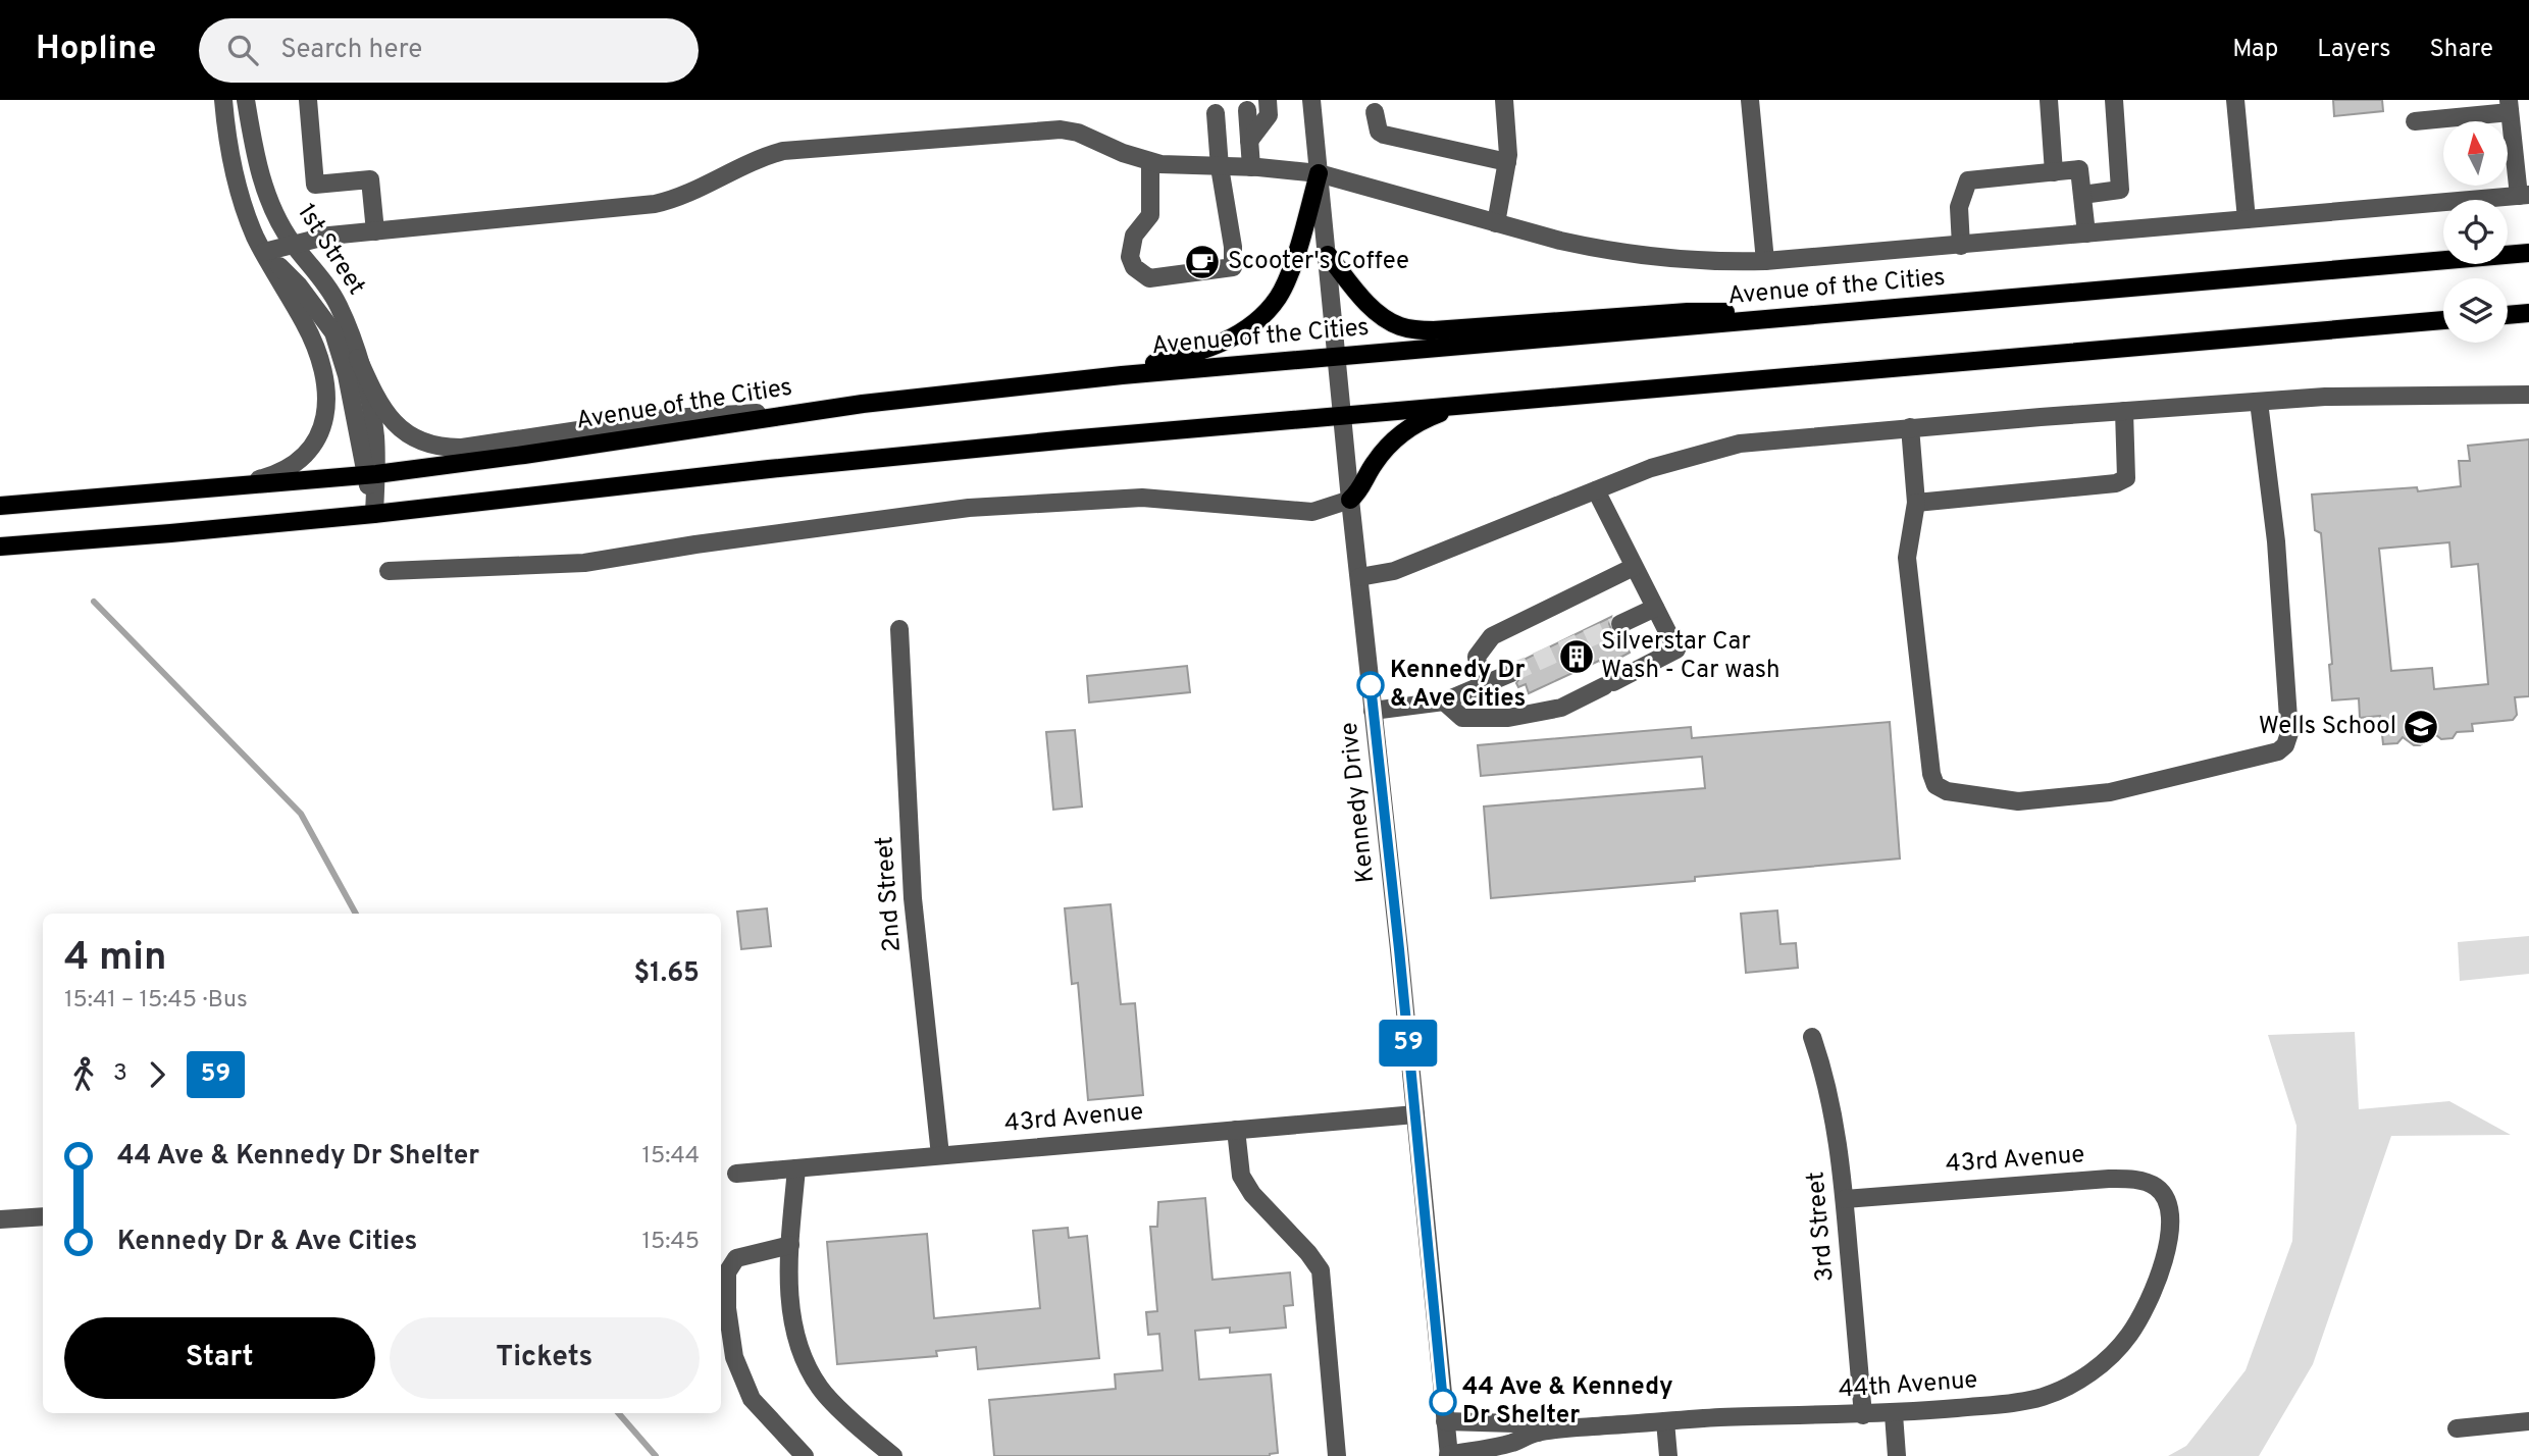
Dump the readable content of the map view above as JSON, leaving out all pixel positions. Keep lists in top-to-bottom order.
{
  "streets": {
    "main road": ["Avenue of the Cities"],
    "street": [
      "1st Street",
      "Kennedy Drive",
      "2nd Street",
      "43rd Avenue",
      "3rd Street",
      "44th Avenue"
    ]
  },
  "crossings": [
    ["1st Street", "Avenue of the Cities"],
    ["Avenue of the Cities", "Kennedy Drive"],
    ["Kennedy Drive", "43rd Avenue"],
    ["Kennedy Drive", "44th Avenue"],
    ["2nd Street", "43rd Avenue"],
    ["43rd Avenue", "3rd Street"],
    ["43rd Avenue", "44th Avenue"],
    ["3rd Street", "44th Avenue"]
  ],
  "places": {
    "cafe": ["Scooter's Coffee"],
    "building": ["Silverstar Car Wash - Car wash"],
    "other": ["Kennedy Dr & Ave Cities", "44 Ave & Kennedy Dr Shelter"],
    "school or university": ["Wells School"]
  },
  "lines": ["bus line 59"],
  "north": "top",
  "page": {
    "header": "Hopline",
    "search": "Search here",
    "nav": ["Map", "Layers", "Share"],
    "on_map": "59",
    "heading": ["4 min", "15:41 – 15:45 · Bus", "$1.65"],
    "legs": ["3", "59"],
    "list": [
      {
        "name": "44 Ave & Kennedy Dr Shelter",
        "value": "15:44"
      },
      {
        "name": "Kennedy Dr & Ave Cities",
        "value": "15:45"
      }
    ],
    "buttons": ["Start", "Tickets"]
  }
}
